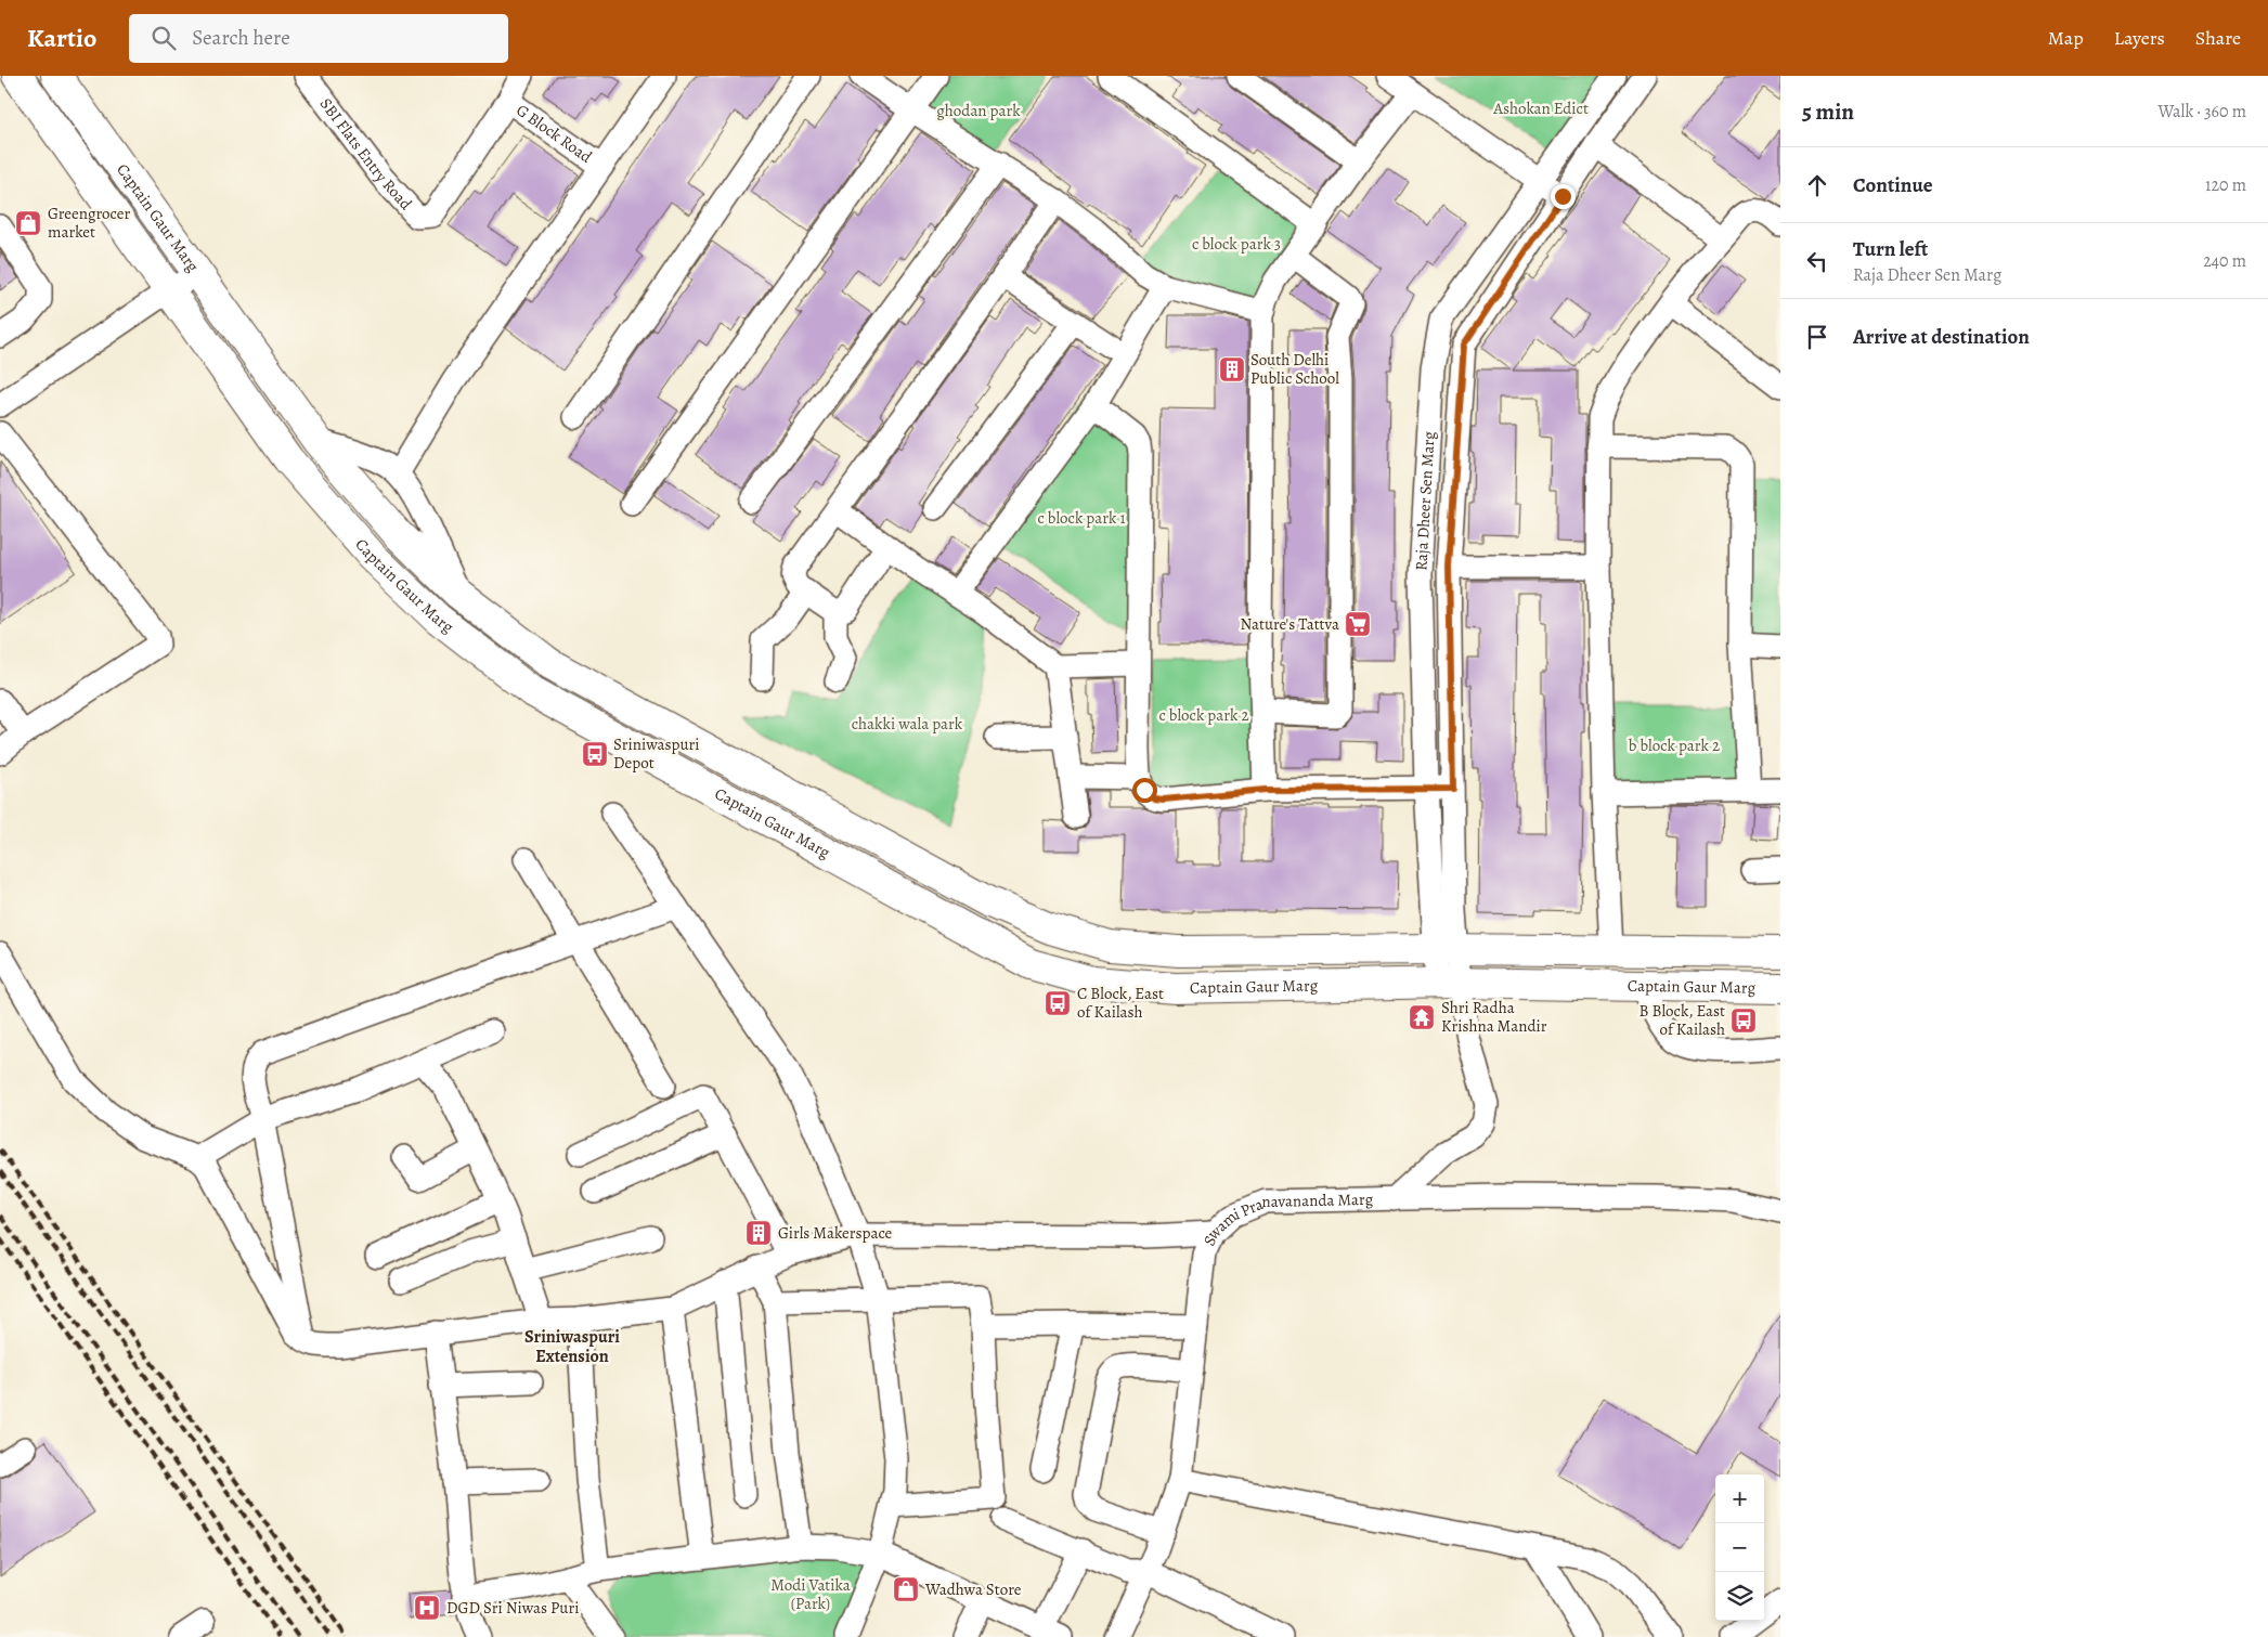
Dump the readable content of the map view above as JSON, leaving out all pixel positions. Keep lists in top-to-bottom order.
{
  "streets": {
    "main road": ["Captain Gaur Marg"],
    "street": [
      "G Block Road",
      "SBI Flats Entry Road",
      "Raja Dheer Sen Marg",
      "Swami Pranavananda Marg"
    ]
  },
  "crossings": [
    ["G Block Road", "SBI Flats Entry Road"],
    ["Captain Gaur Marg", "Raja Dheer Sen Marg"],
    ["Raja Dheer Sen Marg", "Swami Pranavananda Marg"]
  ],
  "districts": ["Sriniwaspuri Extension"],
  "parks": [
    "Ashokan Edict",
    "ghodan park",
    "c block park 3",
    "c block park 1",
    "c block park 2",
    "chakki wala park",
    "b block park 2",
    "Modi Vatika (Park)"
  ],
  "places": {
    "shop": ["Greengrocer market", "Wadhwa Store"],
    "building": ["South Delhi Public School", "Girls Makerspace"],
    "supermarket": ["Nature's Tattva"],
    "bus stop": ["Sriniwaspuri Depot", "C Block, East of Kailash", "B Block, East of Kailash"],
    "temple": ["Shri Radha Krishna Mandir"],
    "hospital": ["DGD Sri Niwas Puri"]
  },
  "page": {
    "header": "Kartio",
    "search": "Search here",
    "nav": ["Map", "Layers", "Share"],
    "heading": ["5 min", "Walk · 360 m"],
    "list": [
      ["Continue", "120 m"],
      ["Turn left", "Raja Dheer Sen Marg", "240 m"],
      "Arrive at destination"
    ],
    "map_buttons": ["+", "−"]
  }
}
